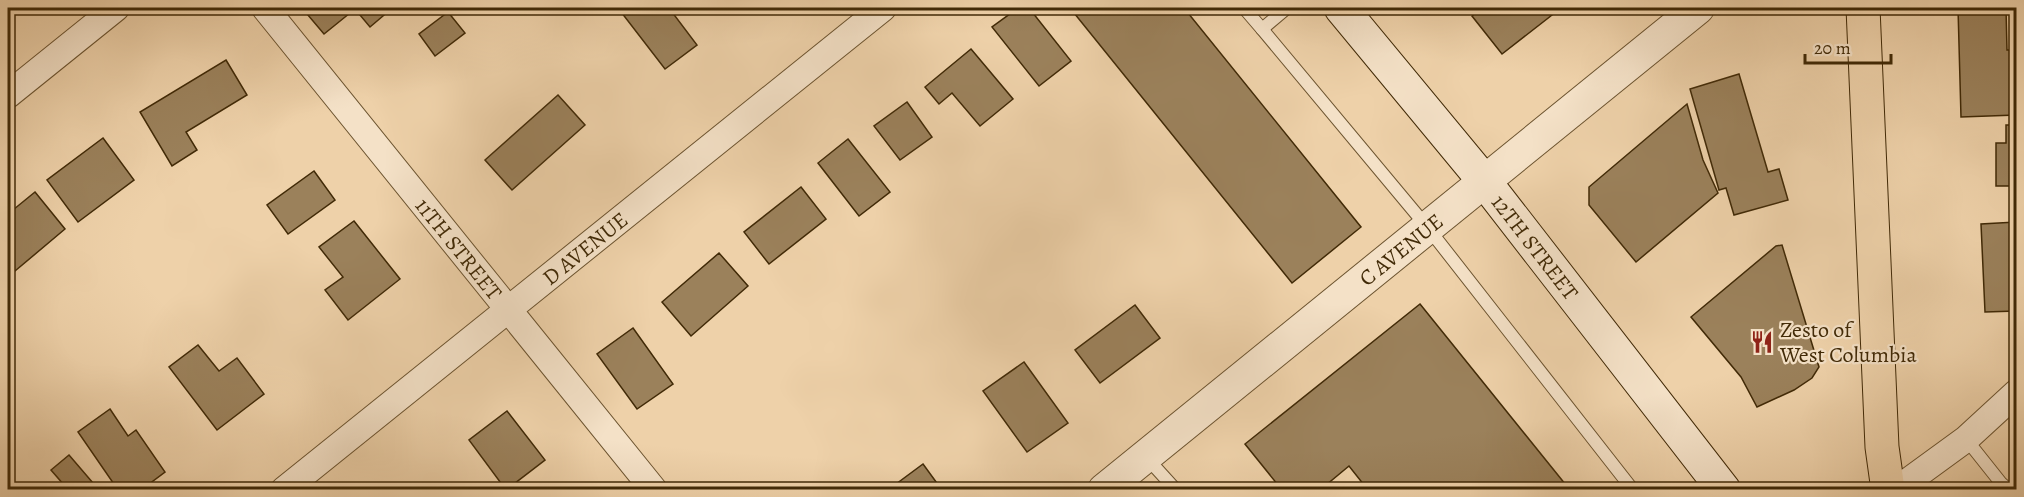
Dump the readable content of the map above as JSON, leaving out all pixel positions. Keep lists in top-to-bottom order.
{
  "streets": {
    "main road": ["12TH STREET"],
    "street": ["11TH STREET", "D AVENUE", "C AVENUE"]
  },
  "crossings": [
    ["12TH STREET", "C AVENUE"],
    ["11TH STREET", "D AVENUE"]
  ],
  "places": {
    "restaurant": ["Zesto of West Columbia"]
  },
  "scale_bar": "20 m"
}
